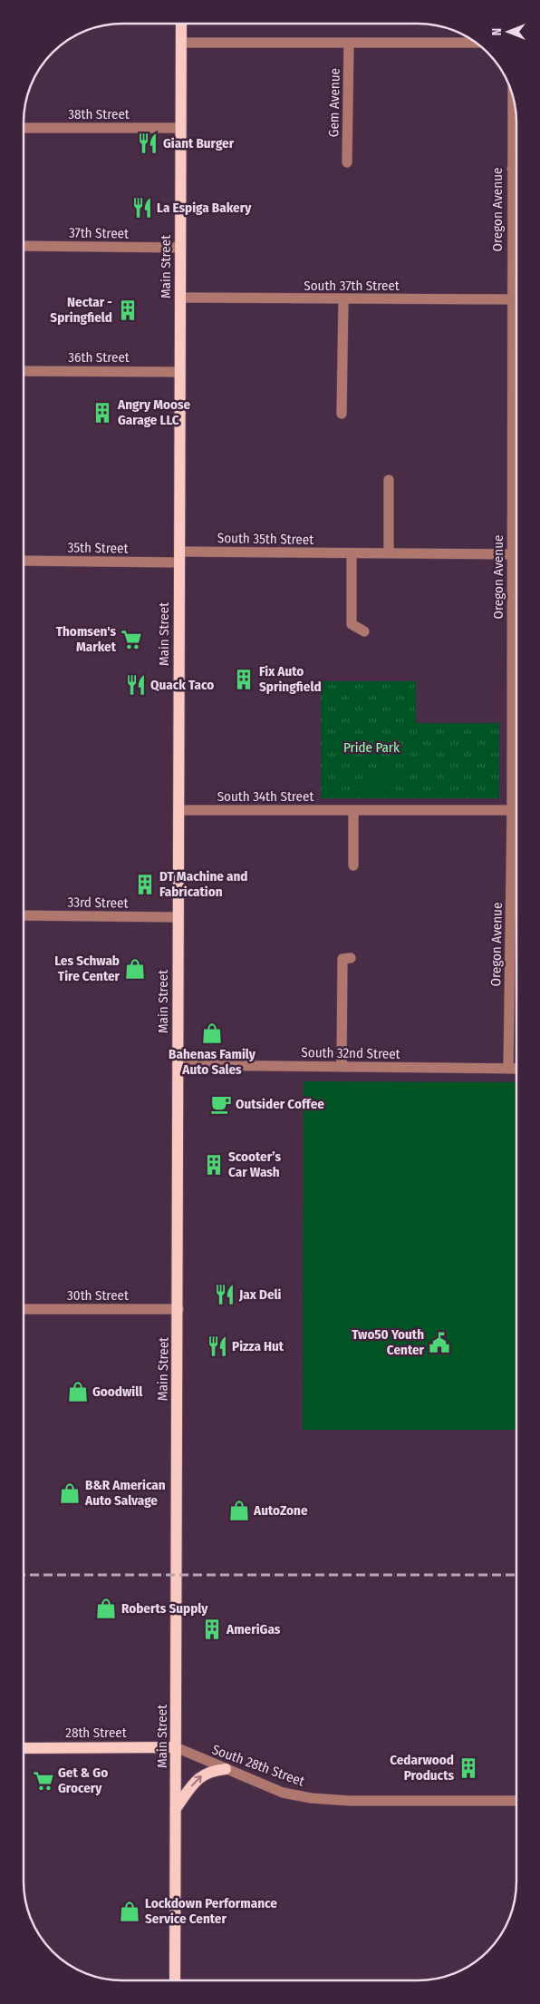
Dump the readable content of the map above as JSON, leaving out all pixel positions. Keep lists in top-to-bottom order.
{
  "streets": {
    "main road": ["Main Street", "28th Street"],
    "street": [
      "Gem Avenue",
      "38th Street",
      "Oregon Avenue",
      "37th Street",
      "South 37th Street",
      "36th Street",
      "South 35th Street",
      "35th Street",
      "South 34th Street",
      "33rd Street",
      "South 32nd Street",
      "30th Street",
      "South 28th Street"
    ]
  },
  "crossings": [
    ["38th Street", "Main Street"],
    ["Oregon Avenue", "South 37th Street"],
    ["Oregon Avenue", "South 35th Street"],
    ["Oregon Avenue", "South 34th Street"],
    ["Oregon Avenue", "South 32nd Street"],
    ["37th Street", "Main Street"],
    ["Main Street", "South 37th Street"],
    ["Main Street", "36th Street"],
    ["Main Street", "South 35th Street"],
    ["Main Street", "35th Street"],
    ["Main Street", "South 34th Street"],
    ["Main Street", "33rd Street"],
    ["Main Street", "South 32nd Street"],
    ["Main Street", "30th Street"],
    ["Main Street", "28th Street"],
    ["Main Street", "South 28th Street"],
    ["South 35th Street", "35th Street"],
    ["28th Street", "South 28th Street"]
  ],
  "parks": ["Pride Park"],
  "places": {
    "restaurant": [
      "Giant Burger",
      "La Espiga Bakery",
      "Quack Taco",
      "Jax Deli",
      "Pizza Hut"
    ],
    "building": [
      "Nectar - Springfield",
      "Angry Moose Garage LLC",
      "Fix Auto Springfield",
      "DT Machine and Fabrication",
      "Scooter’s Car Wash",
      "AmeriGas",
      "Cedarwood Products"
    ],
    "supermarket": ["Thomsen's Market", "Get & Go Grocery"],
    "shop": [
      "Les Schwab Tire Center",
      "Bahenas Family Auto Sales",
      "Goodwill",
      "B&R American Auto Salvage",
      "AutoZone",
      "Roberts Supply",
      "Lockdown Performance Service Center"
    ],
    "cafe": ["Outsider Coffee"],
    "public building": ["Two50 Youth Center"]
  },
  "north": "left"
}
